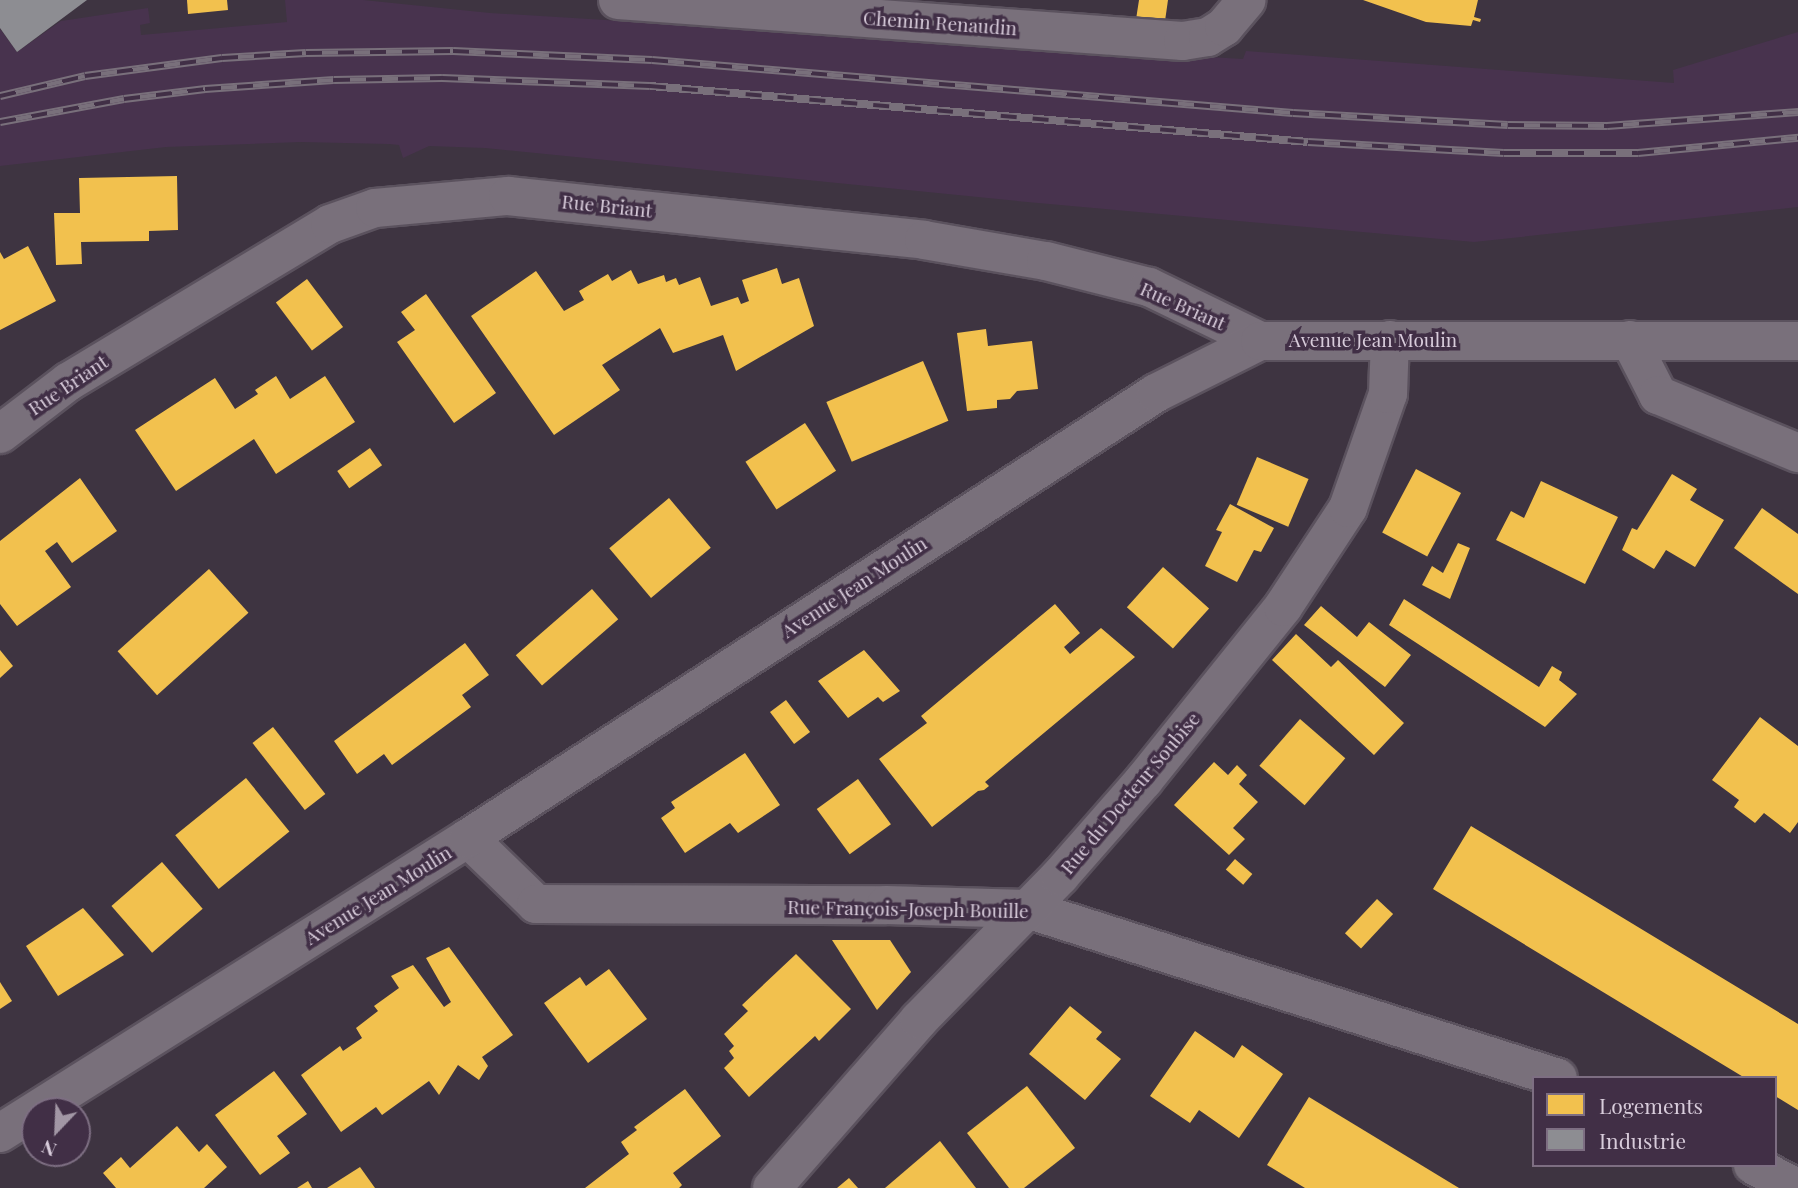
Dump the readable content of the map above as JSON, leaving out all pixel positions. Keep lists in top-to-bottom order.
{
  "streets": {
    "street": [
      "Chemin Renaudin",
      "Rue Briant",
      "Avenue Jean Moulin",
      "Rue du Docteur Soubise",
      "Rue François-Joseph Bouille"
    ]
  },
  "crossings": [
    ["Rue Briant", "Avenue Jean Moulin"],
    ["Avenue Jean Moulin", "Rue du Docteur Soubise"],
    ["Avenue Jean Moulin", "Rue François-Joseph Bouille"],
    ["Rue du Docteur Soubise", "Rue François-Joseph Bouille"]
  ],
  "legend": ["Logements", "Industrie"],
  "north": "bottom left"
}
